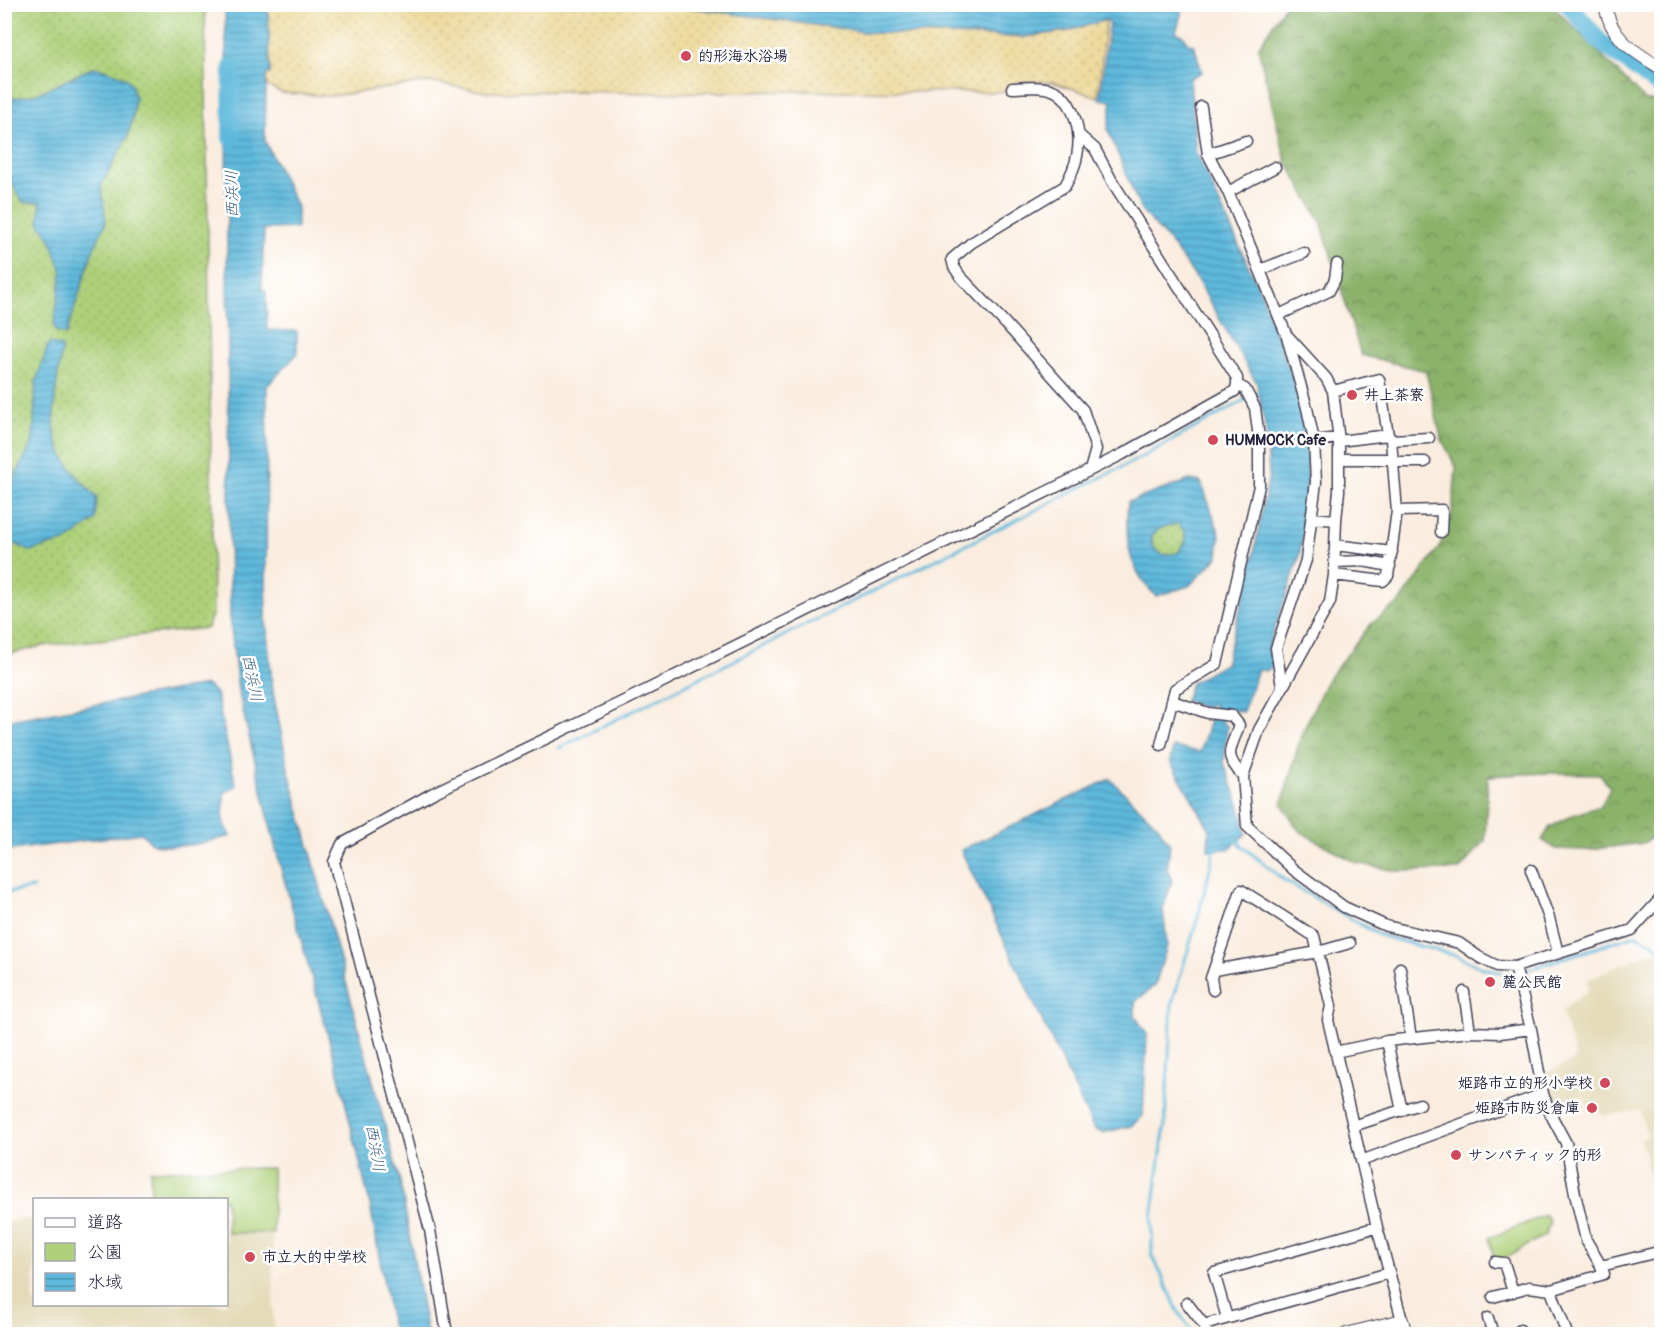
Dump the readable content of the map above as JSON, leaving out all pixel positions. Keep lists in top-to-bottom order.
{
  "water": ["西浜川"],
  "places": [
    "的形海水浴場",
    "井上茶寮",
    "HUMMOCK Cafe",
    "麓公民館",
    "姫路市立的形小学校",
    "姫路市防災倉庫",
    "サンパティック的形",
    "市立大的中学校"
  ],
  "legend": ["道路", "公園", "水域"]
}
